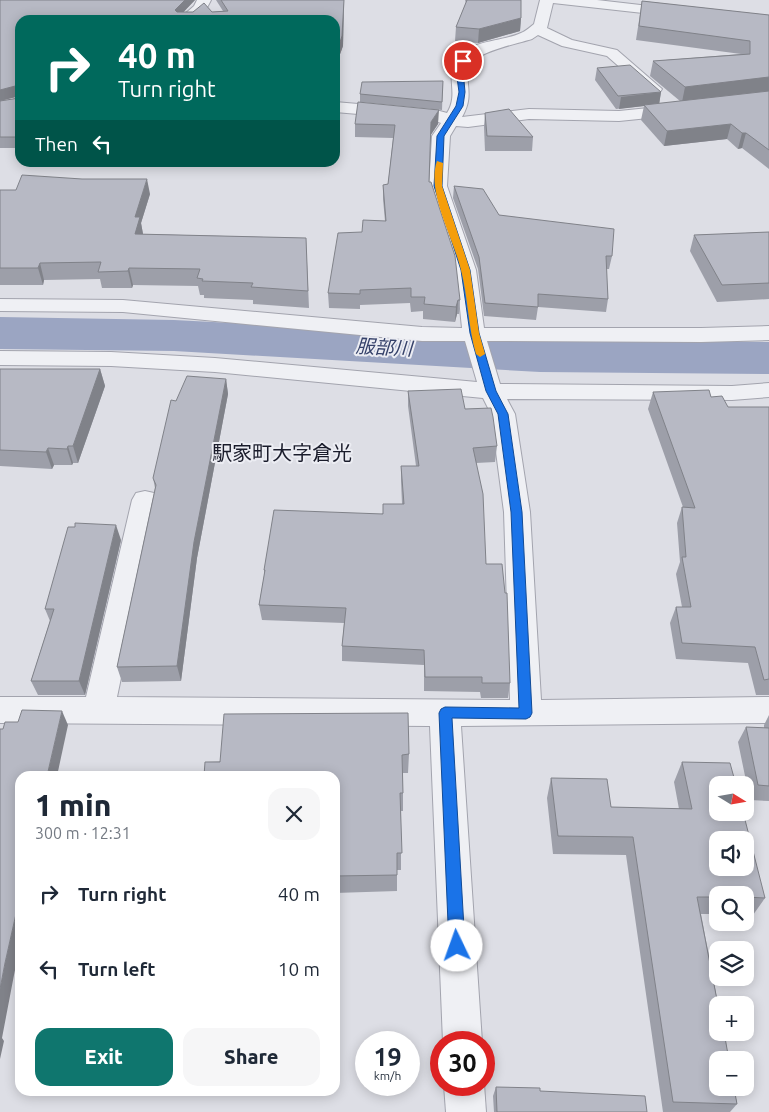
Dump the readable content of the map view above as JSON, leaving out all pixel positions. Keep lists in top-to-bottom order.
{
  "districts": ["駅家町大字倉光"],
  "water": ["服部川"],
  "north": "right",
  "page": {
    "turn": ["40 m", "Turn right"],
    "then": "Then",
    "heading": ["1 min", "300 m · 12:31"],
    "map_buttons": ["+", "−"],
    "list": [
      {
        "name": "Turn right",
        "value": "40 m"
      },
      {
        "name": "Turn left",
        "value": "10 m"
      }
    ],
    "buttons": ["Exit", "Share"],
    "speed": "19 km/h",
    "limit": "30"
  }
}
